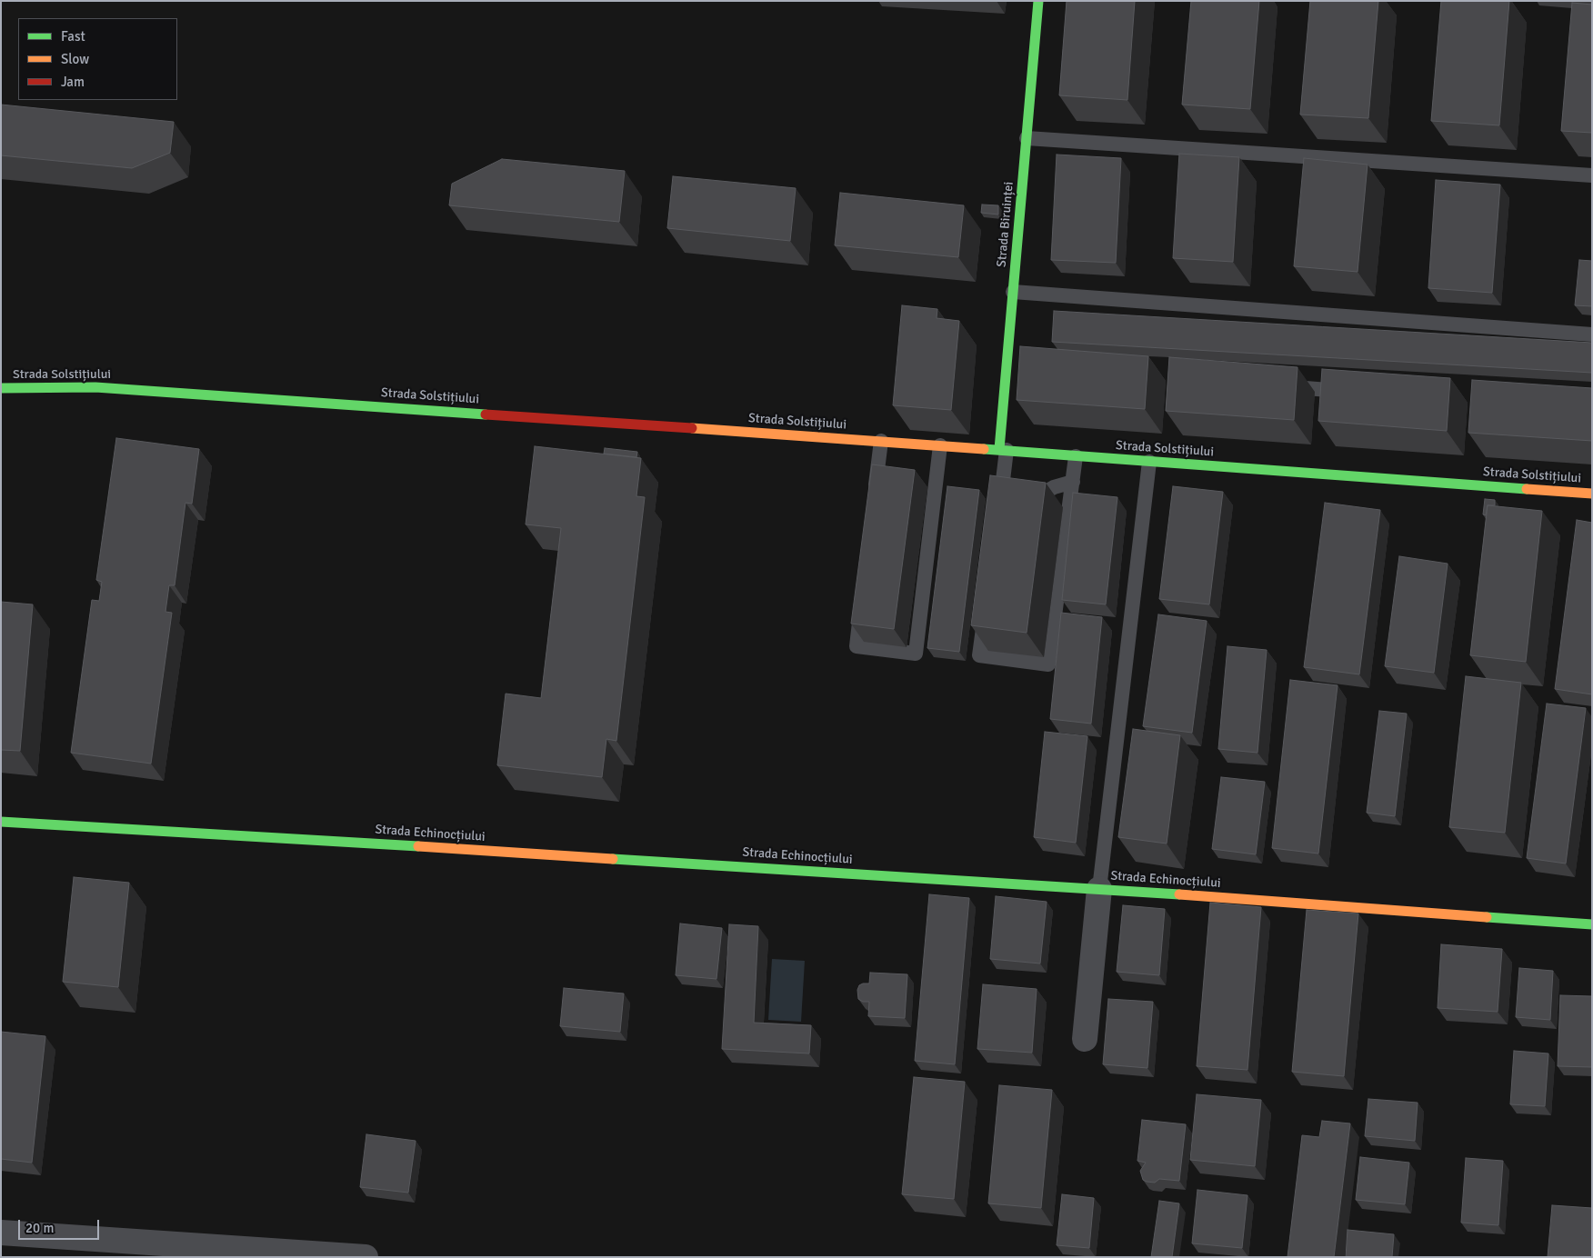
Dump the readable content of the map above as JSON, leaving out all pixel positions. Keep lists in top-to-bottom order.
{
  "streets": {
    "street": ["Strada Biruinței", "Strada Solstițiului", "Strada Echinocțiului"]
  },
  "crossings": [
    ["Strada Biruinței", "Strada Solstițiului"]
  ],
  "legend": ["Fast", "Slow", "Jam"],
  "scale_bar": "20 m"
}
